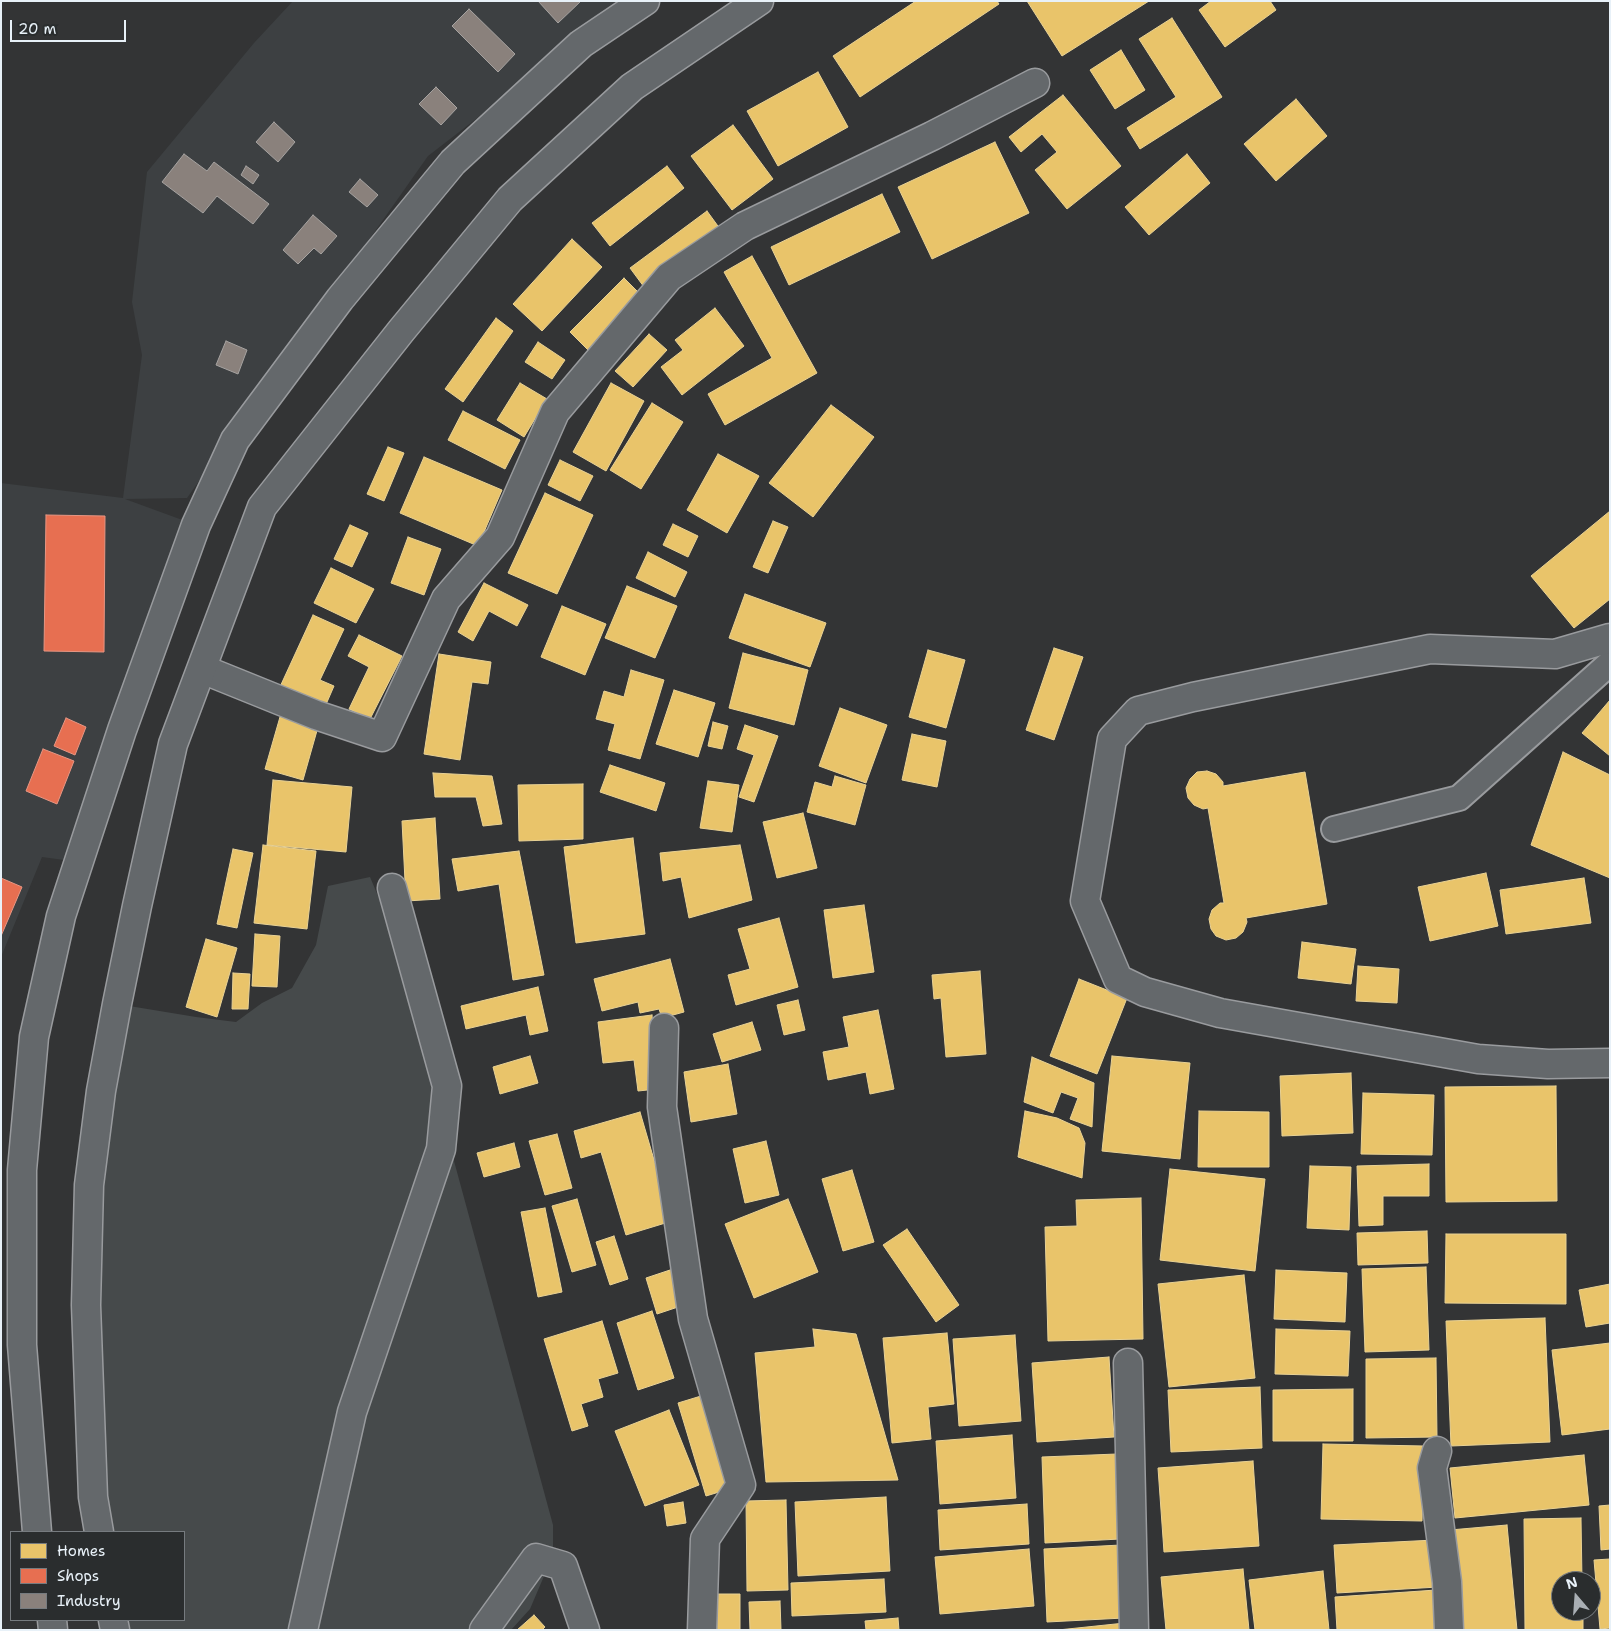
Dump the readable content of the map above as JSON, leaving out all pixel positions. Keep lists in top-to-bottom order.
{
  "legend": ["Homes", "Shops", "Industry"],
  "scale_bar": "20 m",
  "north": "top"
}
